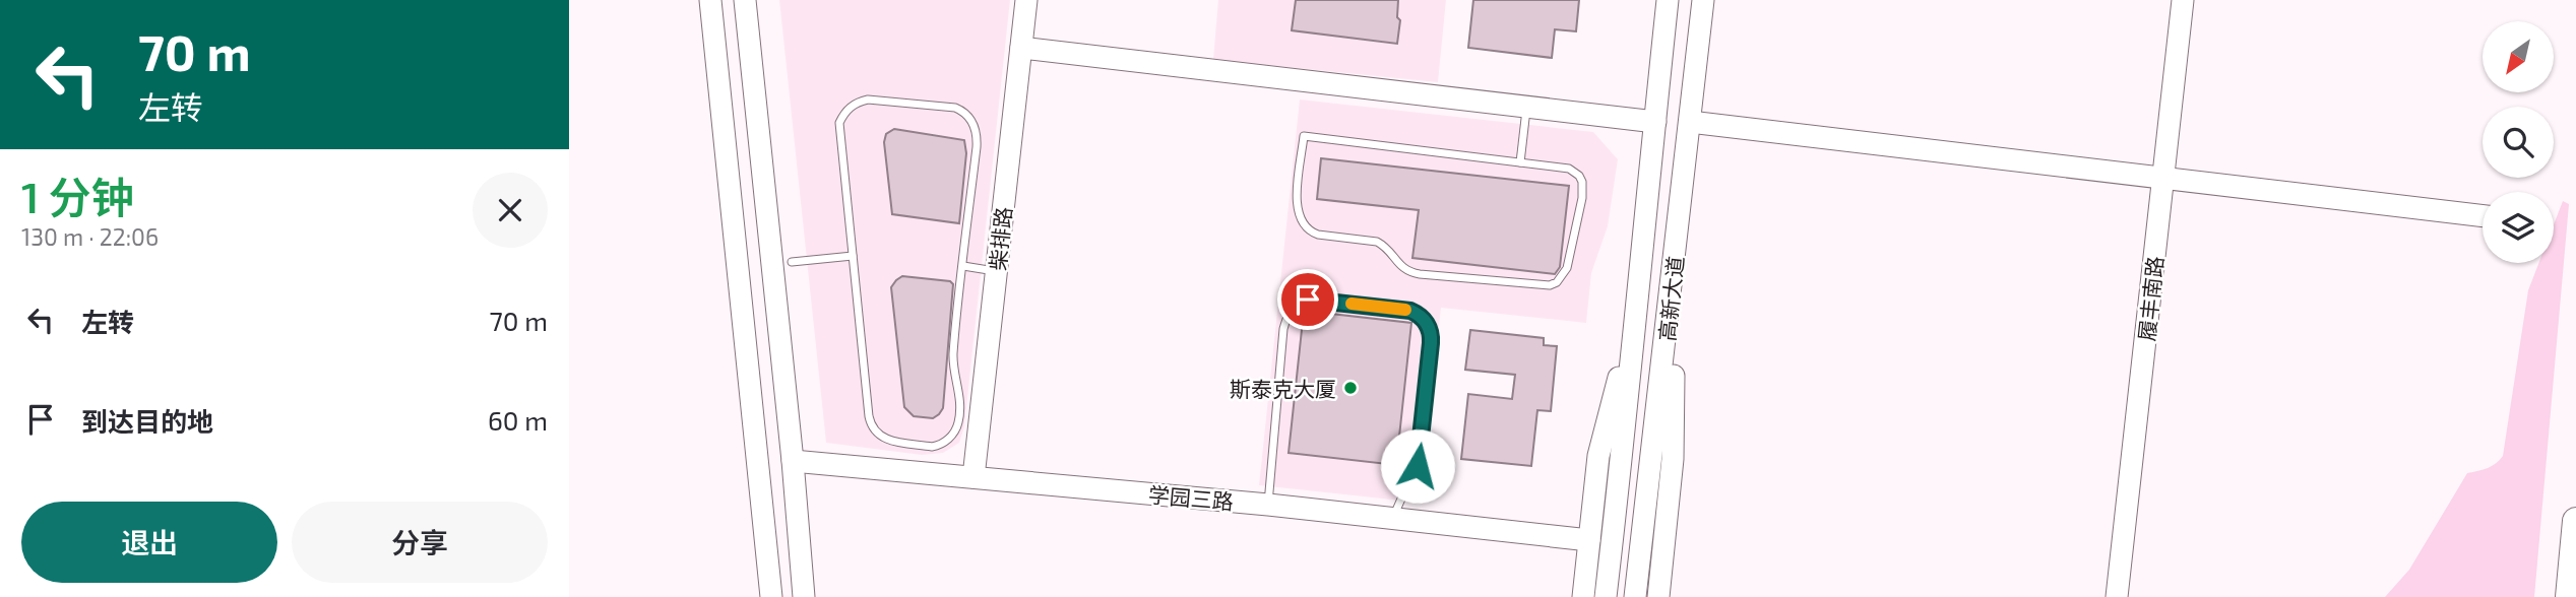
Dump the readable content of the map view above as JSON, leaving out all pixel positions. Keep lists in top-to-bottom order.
{
  "streets": {
    "street": [
      "柴排路",
      "高新大道",
      "履丰南路",
      "学园三路"
    ]
  },
  "crossings": [
    ["柴排路", "学园三路"]
  ],
  "places": ["斯泰克大厦"],
  "north": "bottom left",
  "page": {
    "turn": ["70 m", "左转"],
    "heading": ["1 分钟", "130 m · 22:06"],
    "list": [
      {
        "name": "左转",
        "value": "70 m"
      },
      {
        "name": "到达目的地",
        "value": "60 m"
      }
    ],
    "buttons": ["退出", "分享"]
  }
}
